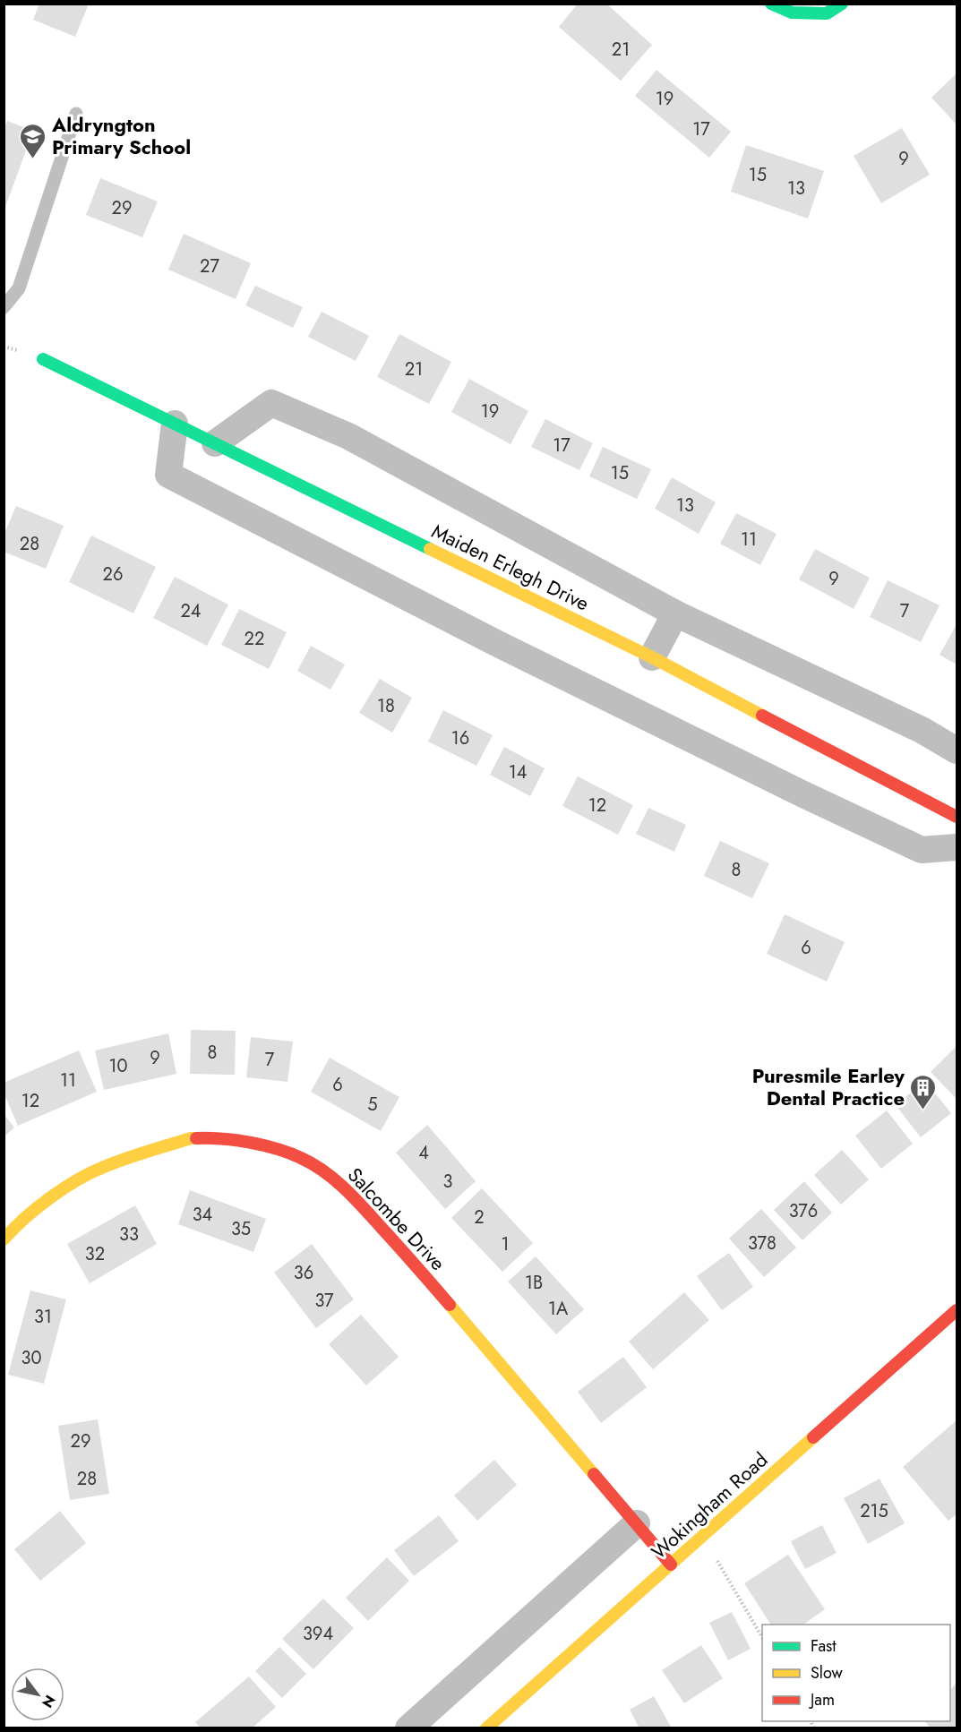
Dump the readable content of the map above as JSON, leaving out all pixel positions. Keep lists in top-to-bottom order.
{
  "streets": {
    "street": ["Maiden Erlegh Drive", "Salcombe Drive", "Wokingham Road"]
  },
  "crossings": [
    ["Salcombe Drive", "Wokingham Road"]
  ],
  "places": {
    "school or university": ["Aldryngton Primary School"],
    "building": ["Puresmile Earley Dental Practice"]
  },
  "house_numbers": [
    "21",
    "19",
    "17",
    "9",
    "15",
    "13",
    "29",
    "27",
    "21",
    "19",
    "17",
    "15",
    "13",
    "11",
    "28",
    "26",
    "9",
    "24",
    "7",
    "22",
    "18",
    "16",
    "14",
    "12",
    "8",
    "6",
    "8",
    "9",
    "7",
    "10",
    "11",
    "6",
    "12",
    "5",
    "4",
    "3",
    "376",
    "34",
    "2",
    "35",
    "33",
    "378",
    "1",
    "32",
    "36",
    "1B",
    "37",
    "1A",
    "31",
    "30",
    "29",
    "28",
    "215",
    "394"
  ],
  "legend": ["Fast", "Slow", "Jam"],
  "north": "bottom right"
}
